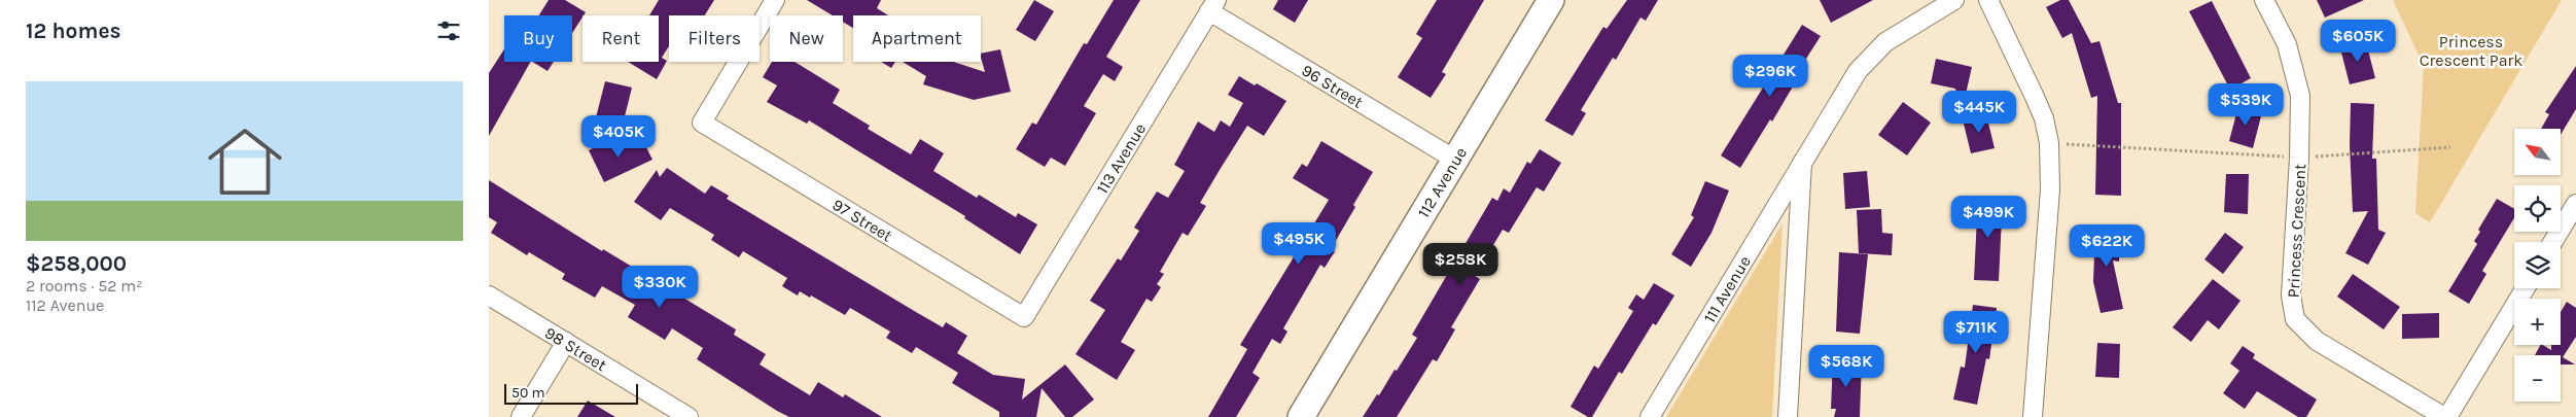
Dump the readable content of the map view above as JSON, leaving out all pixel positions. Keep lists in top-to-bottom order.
{
  "streets": {
    "street": [
      "96 Street",
      "113 Avenue",
      "112 Avenue",
      "97 Street",
      "Princess Crescent",
      "111 Avenue",
      "98 Street"
    ]
  },
  "crossings": [
    ["96 Street", "113 Avenue"],
    ["96 Street", "112 Avenue"],
    ["113 Avenue", "97 Street"]
  ],
  "parks": ["Princess Crescent Park"],
  "scale_bar": "50 m",
  "north": "top left",
  "page": {
    "heading": "12 homes",
    "chip": [
      "Buy",
      "Rent",
      "Filters",
      "New",
      "Apartment"
    ],
    "price": [
      "$605K",
      "$296K",
      "$539K",
      "$445K",
      "$405K",
      "$499K",
      "$495K",
      "$622K",
      "$258K",
      "$330K",
      "$711K",
      "$568K"
    ],
    "list": [
      {
        "name": "$258,000",
        "note": "2 rooms · 52 m² · 112 Avenue"
      }
    ],
    "map_buttons": ["+", "−"],
    "scale": "50 m"
  }
}
